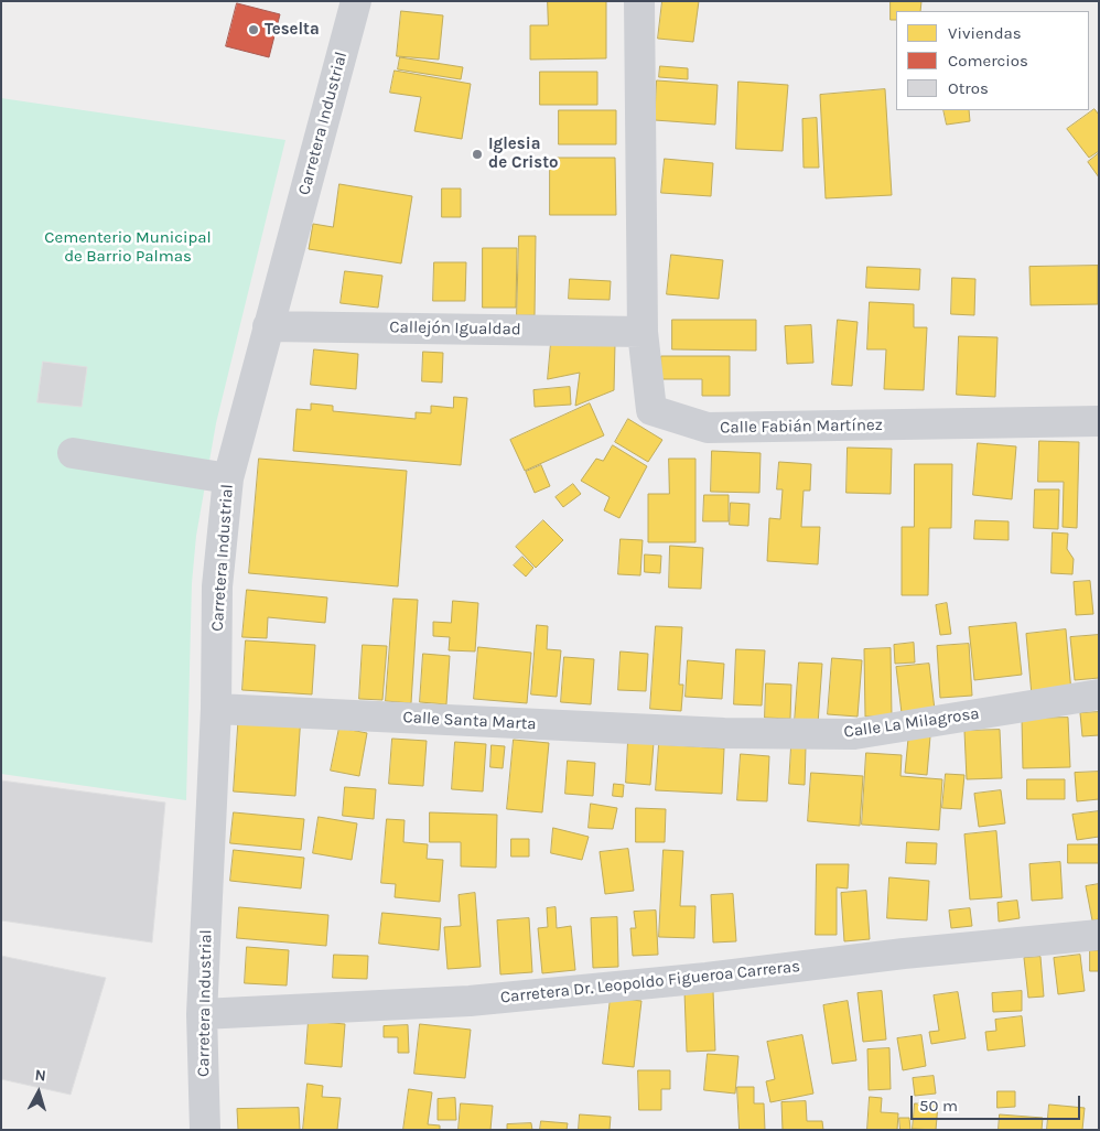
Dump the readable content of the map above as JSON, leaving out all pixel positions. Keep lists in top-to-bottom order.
{
  "streets": {
    "street": [
      "Carretera Industrial",
      "Callejón Igualdad",
      "Calle Fabián Martínez",
      "Calle Santa Marta",
      "Calle La Milagrosa",
      "Carretera Dr. Leopoldo Figueroa Carreras"
    ]
  },
  "crossings": [
    ["Carretera Industrial", "Callejón Igualdad"],
    ["Carretera Industrial", "Calle Santa Marta"],
    ["Carretera Industrial", "Carretera Dr. Leopoldo Figueroa Carreras"],
    ["Callejón Igualdad", "Calle Fabián Martínez"],
    ["Calle Santa Marta", "Calle La Milagrosa"]
  ],
  "parks": ["Cementerio Municipal de Barrio Palmas"],
  "places": ["Teselta", "Iglesia de Cristo"],
  "legend": ["Viviendas", "Comercios", "Otros"],
  "scale_bar": "50 m",
  "north": "top"
}
